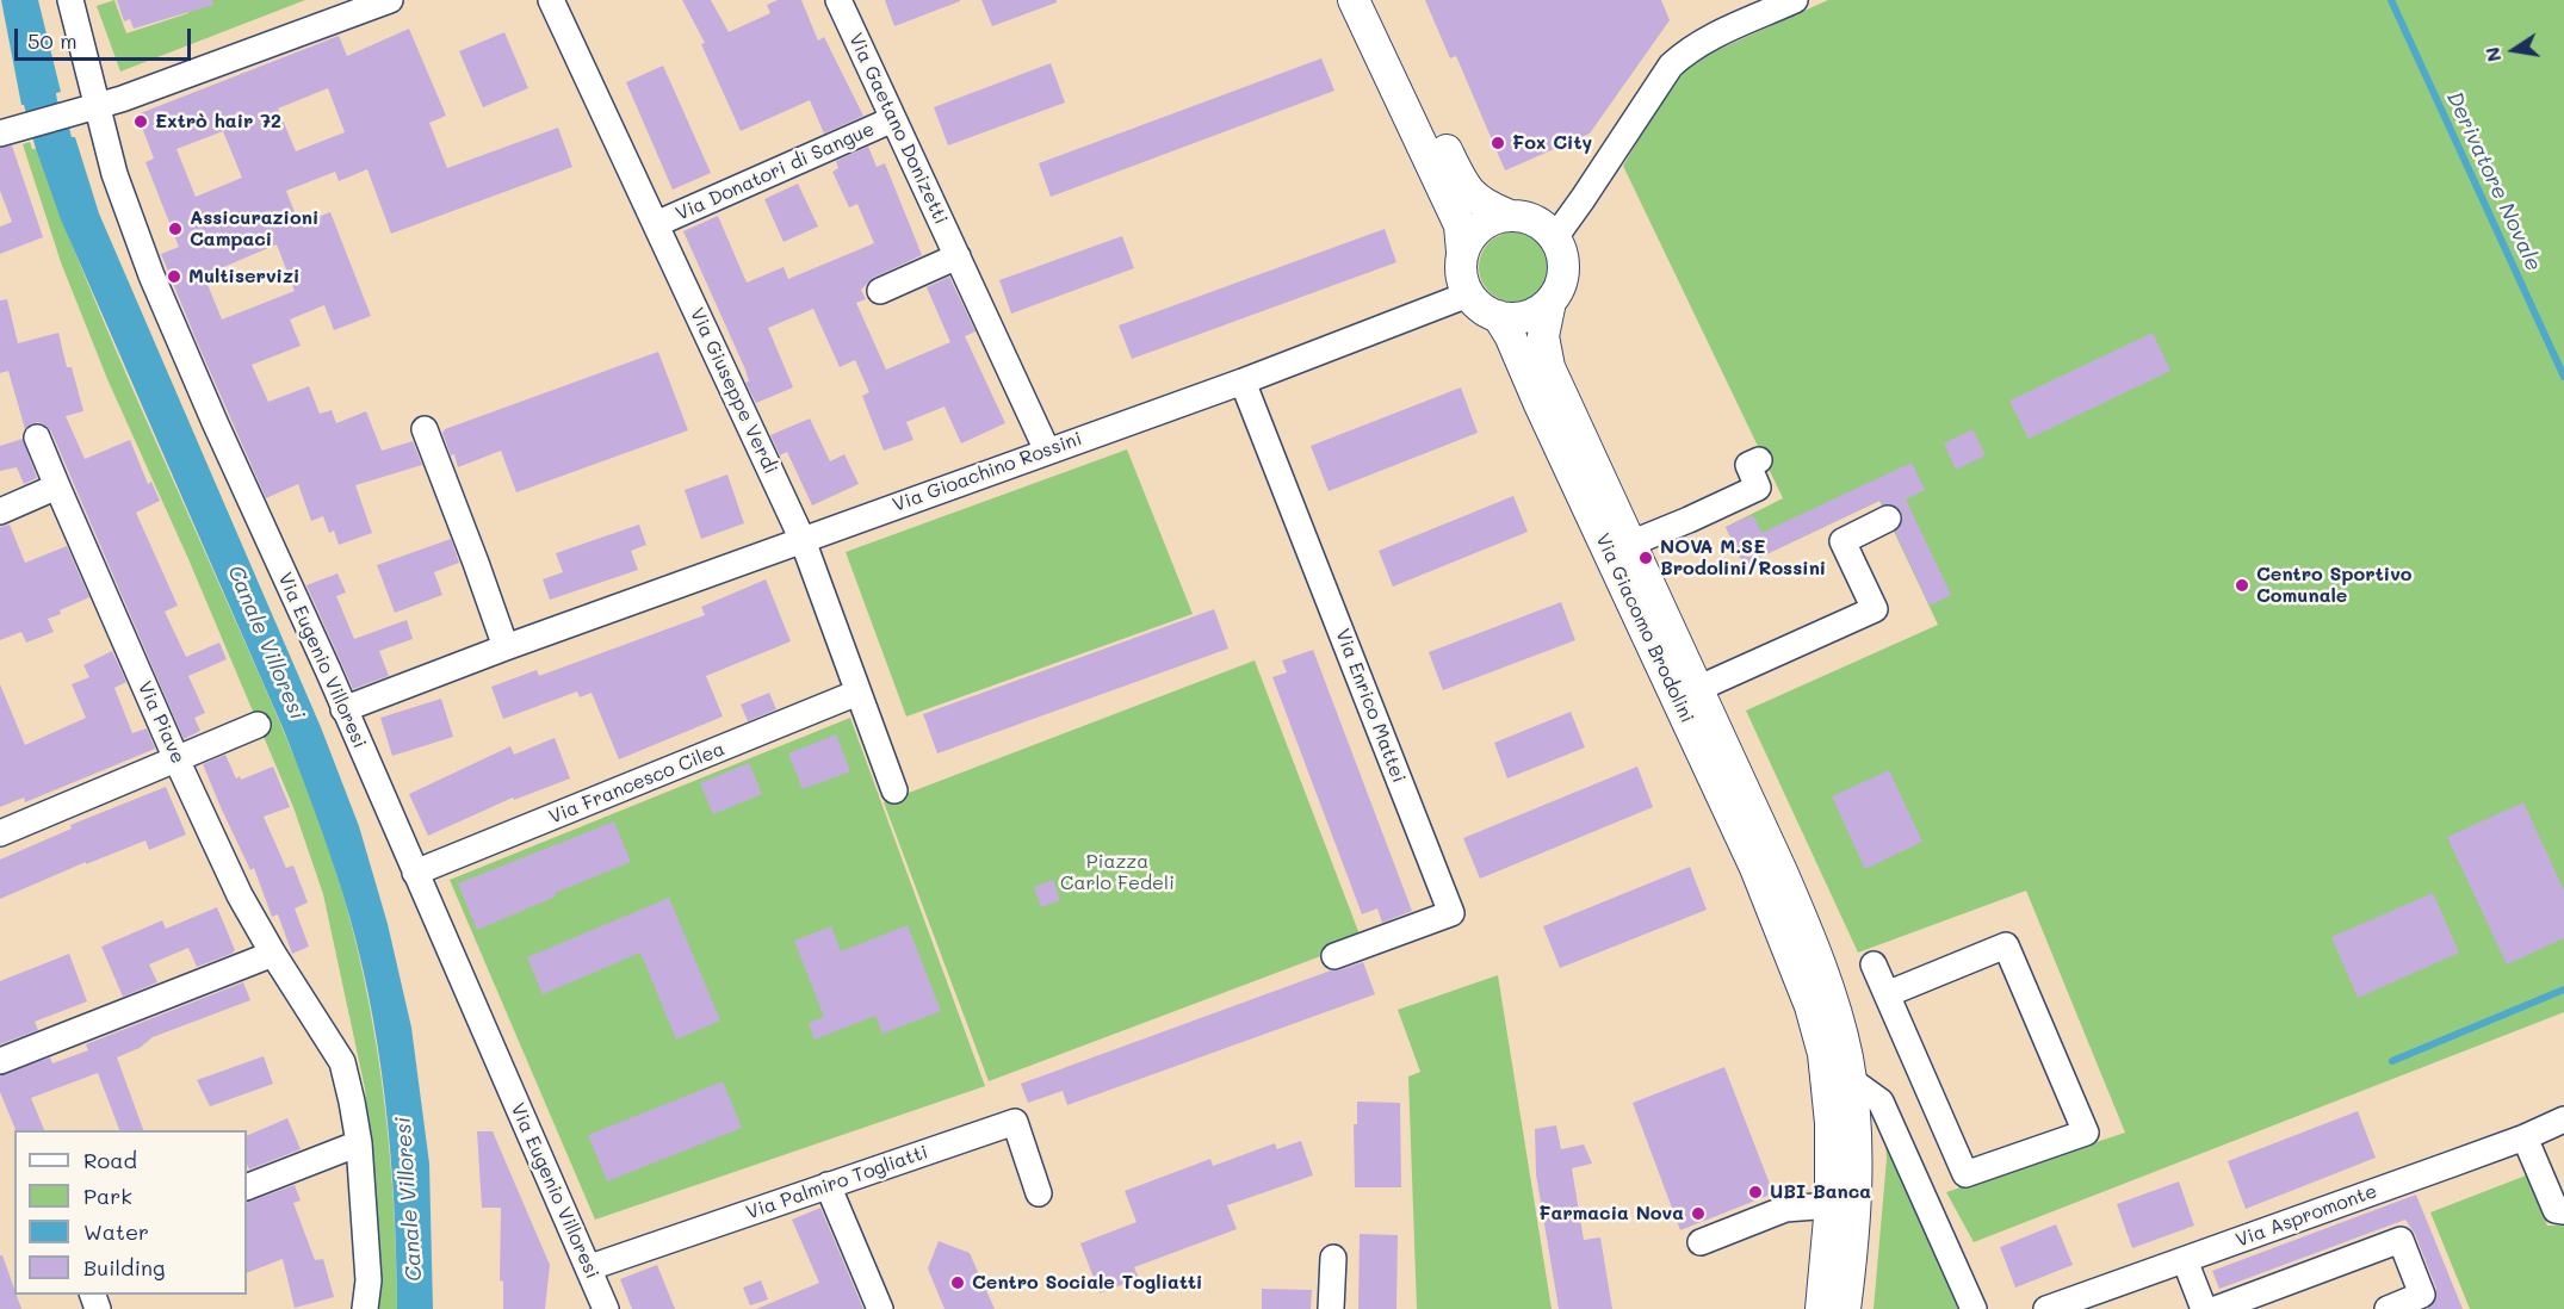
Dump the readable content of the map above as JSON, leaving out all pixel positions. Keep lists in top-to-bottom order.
{
  "streets": {
    "main road": ["Via Giacomo Brodolini"],
    "street": [
      "Via Gaetano Donizetti",
      "Via Donatori di Sangue",
      "Via Giuseppe Verdi",
      "Via Gioachino Rossini",
      "Via Eugenio Villoresi",
      "Via Enrico Mattei",
      "Via Piave",
      "Via Francesco Cilea",
      "Via Palmiro Togliatti",
      "Via Aspromonte"
    ]
  },
  "crossings": [
    ["Via Gaetano Donizetti", "Via Donatori di Sangue"],
    ["Via Gaetano Donizetti", "Via Gioachino Rossini"],
    ["Via Donatori di Sangue", "Via Giuseppe Verdi"],
    ["Via Giuseppe Verdi", "Via Gioachino Rossini"],
    ["Via Giuseppe Verdi", "Via Francesco Cilea"],
    ["Via Gioachino Rossini", "Via Giacomo Brodolini"],
    ["Via Gioachino Rossini", "Via Eugenio Villoresi"],
    ["Via Gioachino Rossini", "Via Enrico Mattei"],
    ["Via Eugenio Villoresi", "Via Francesco Cilea"],
    ["Via Eugenio Villoresi", "Via Palmiro Togliatti"]
  ],
  "water": ["Derivatore Novale", "Canale Villoresi"],
  "parks": ["Piazza Carlo Fedeli"],
  "places": [
    "Extrò hair 72",
    "Fox City",
    "Assicurazioni Campaci",
    "Multiservizi",
    "NOVA M.SE Brodolini/Rossini",
    "Centro Sportivo Comunale",
    "UBI Banca",
    "Farmacia Nova",
    "Centro Sociale Togliatti"
  ],
  "legend": [
    "Road",
    "Park",
    "Water",
    "Building"
  ],
  "scale_bar": "50 m",
  "north": "left"
}
